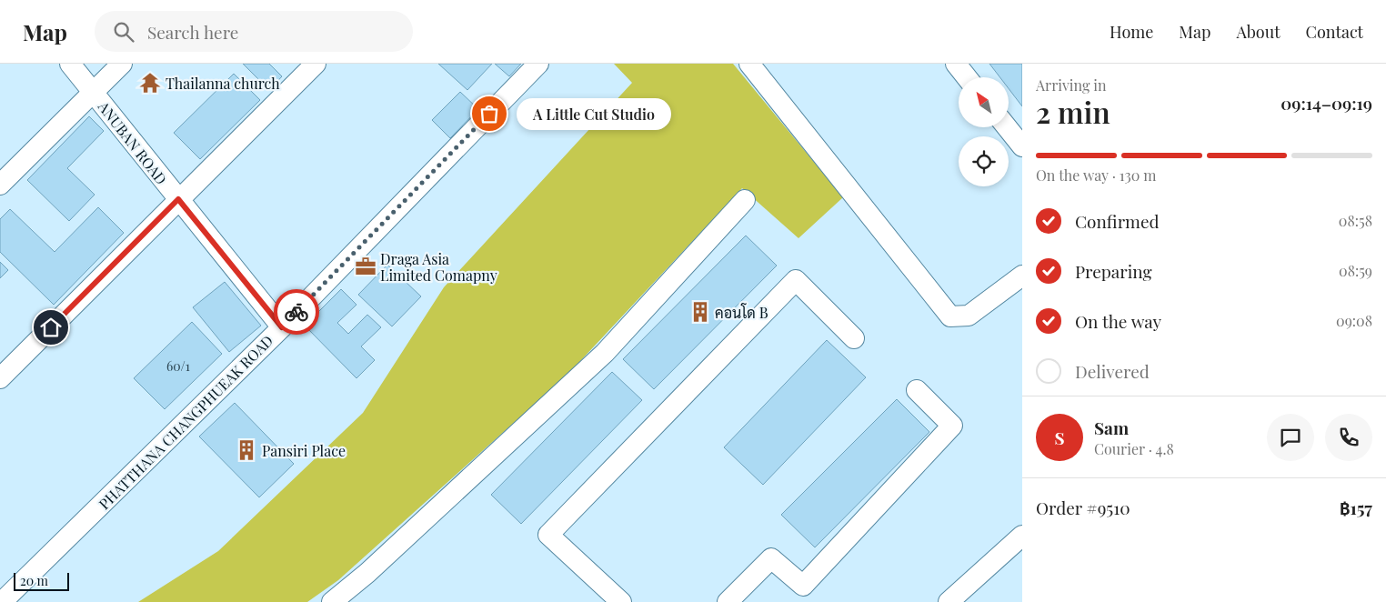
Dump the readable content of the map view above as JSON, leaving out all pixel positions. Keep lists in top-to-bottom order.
{
  "streets": {
    "street": ["ANUBAN ROAD", "PHATTHANA CHANGPHUEAK ROAD"]
  },
  "crossings": [
    ["ANUBAN ROAD", "PHATTHANA CHANGPHUEAK ROAD"]
  ],
  "places": {
    "temple": ["Thailanna church"],
    "other": ["A Little Cut Studio"],
    "office": ["Draga Asia Limited Comapny"],
    "building": ["คอนโด B", "Pansiri Place"]
  },
  "house_numbers": ["60/1"],
  "scale_bar": "20 m",
  "north": "top left",
  "page": {
    "header": "Map",
    "search": "Search here",
    "nav": [
      "Home",
      "Map",
      "About",
      "Contact"
    ],
    "heading": ["2 min", "Arriving in", "09:14–09:19"],
    "panel": [
      "Sam",
      "Courier · 4.8",
      "Order #9510",
      "฿157"
    ],
    "bubble": "A Little Cut Studio",
    "bar": "On the way · 130 m",
    "list": [
      ["Confirmed", "08:58"],
      ["Preparing", "08:59"],
      ["On the way", "09:08"],
      "Delivered"
    ],
    "round": "S",
    "scale": "20 m"
  }
}
